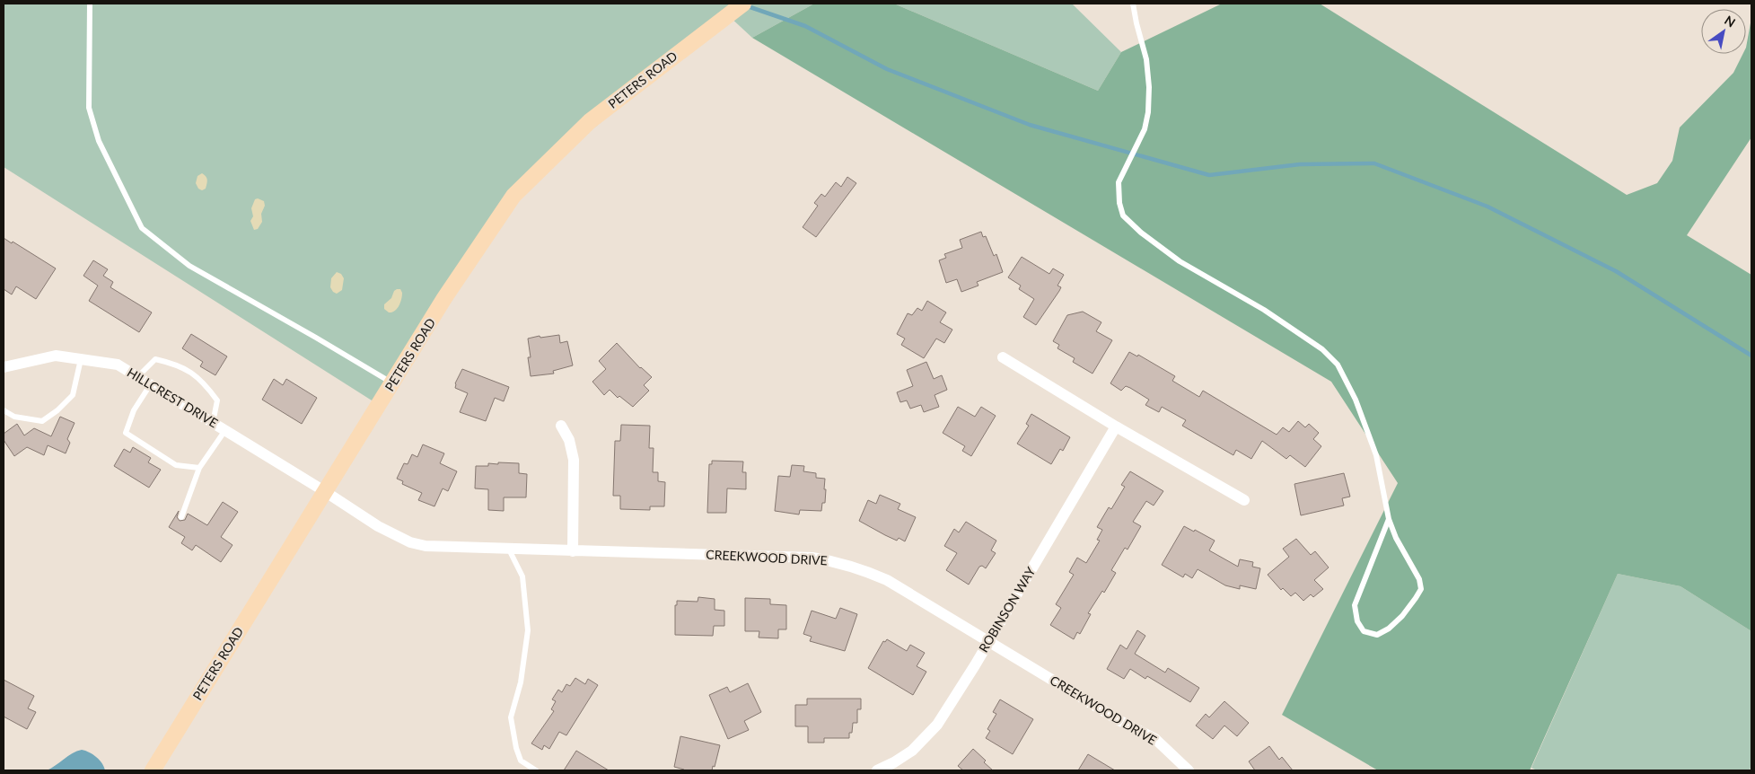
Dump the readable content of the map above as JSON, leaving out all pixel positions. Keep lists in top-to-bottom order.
{
  "streets": {
    "street": [
      "PETERS ROAD",
      "HILLCREST DRIVE",
      "CREEKWOOD DRIVE",
      "ROBINSON WAY"
    ]
  },
  "crossings": [
    ["PETERS ROAD", "HILLCREST DRIVE"],
    ["PETERS ROAD", "CREEKWOOD DRIVE"],
    ["HILLCREST DRIVE", "CREEKWOOD DRIVE"],
    ["CREEKWOOD DRIVE", "ROBINSON WAY"]
  ],
  "north": "top right"
}
